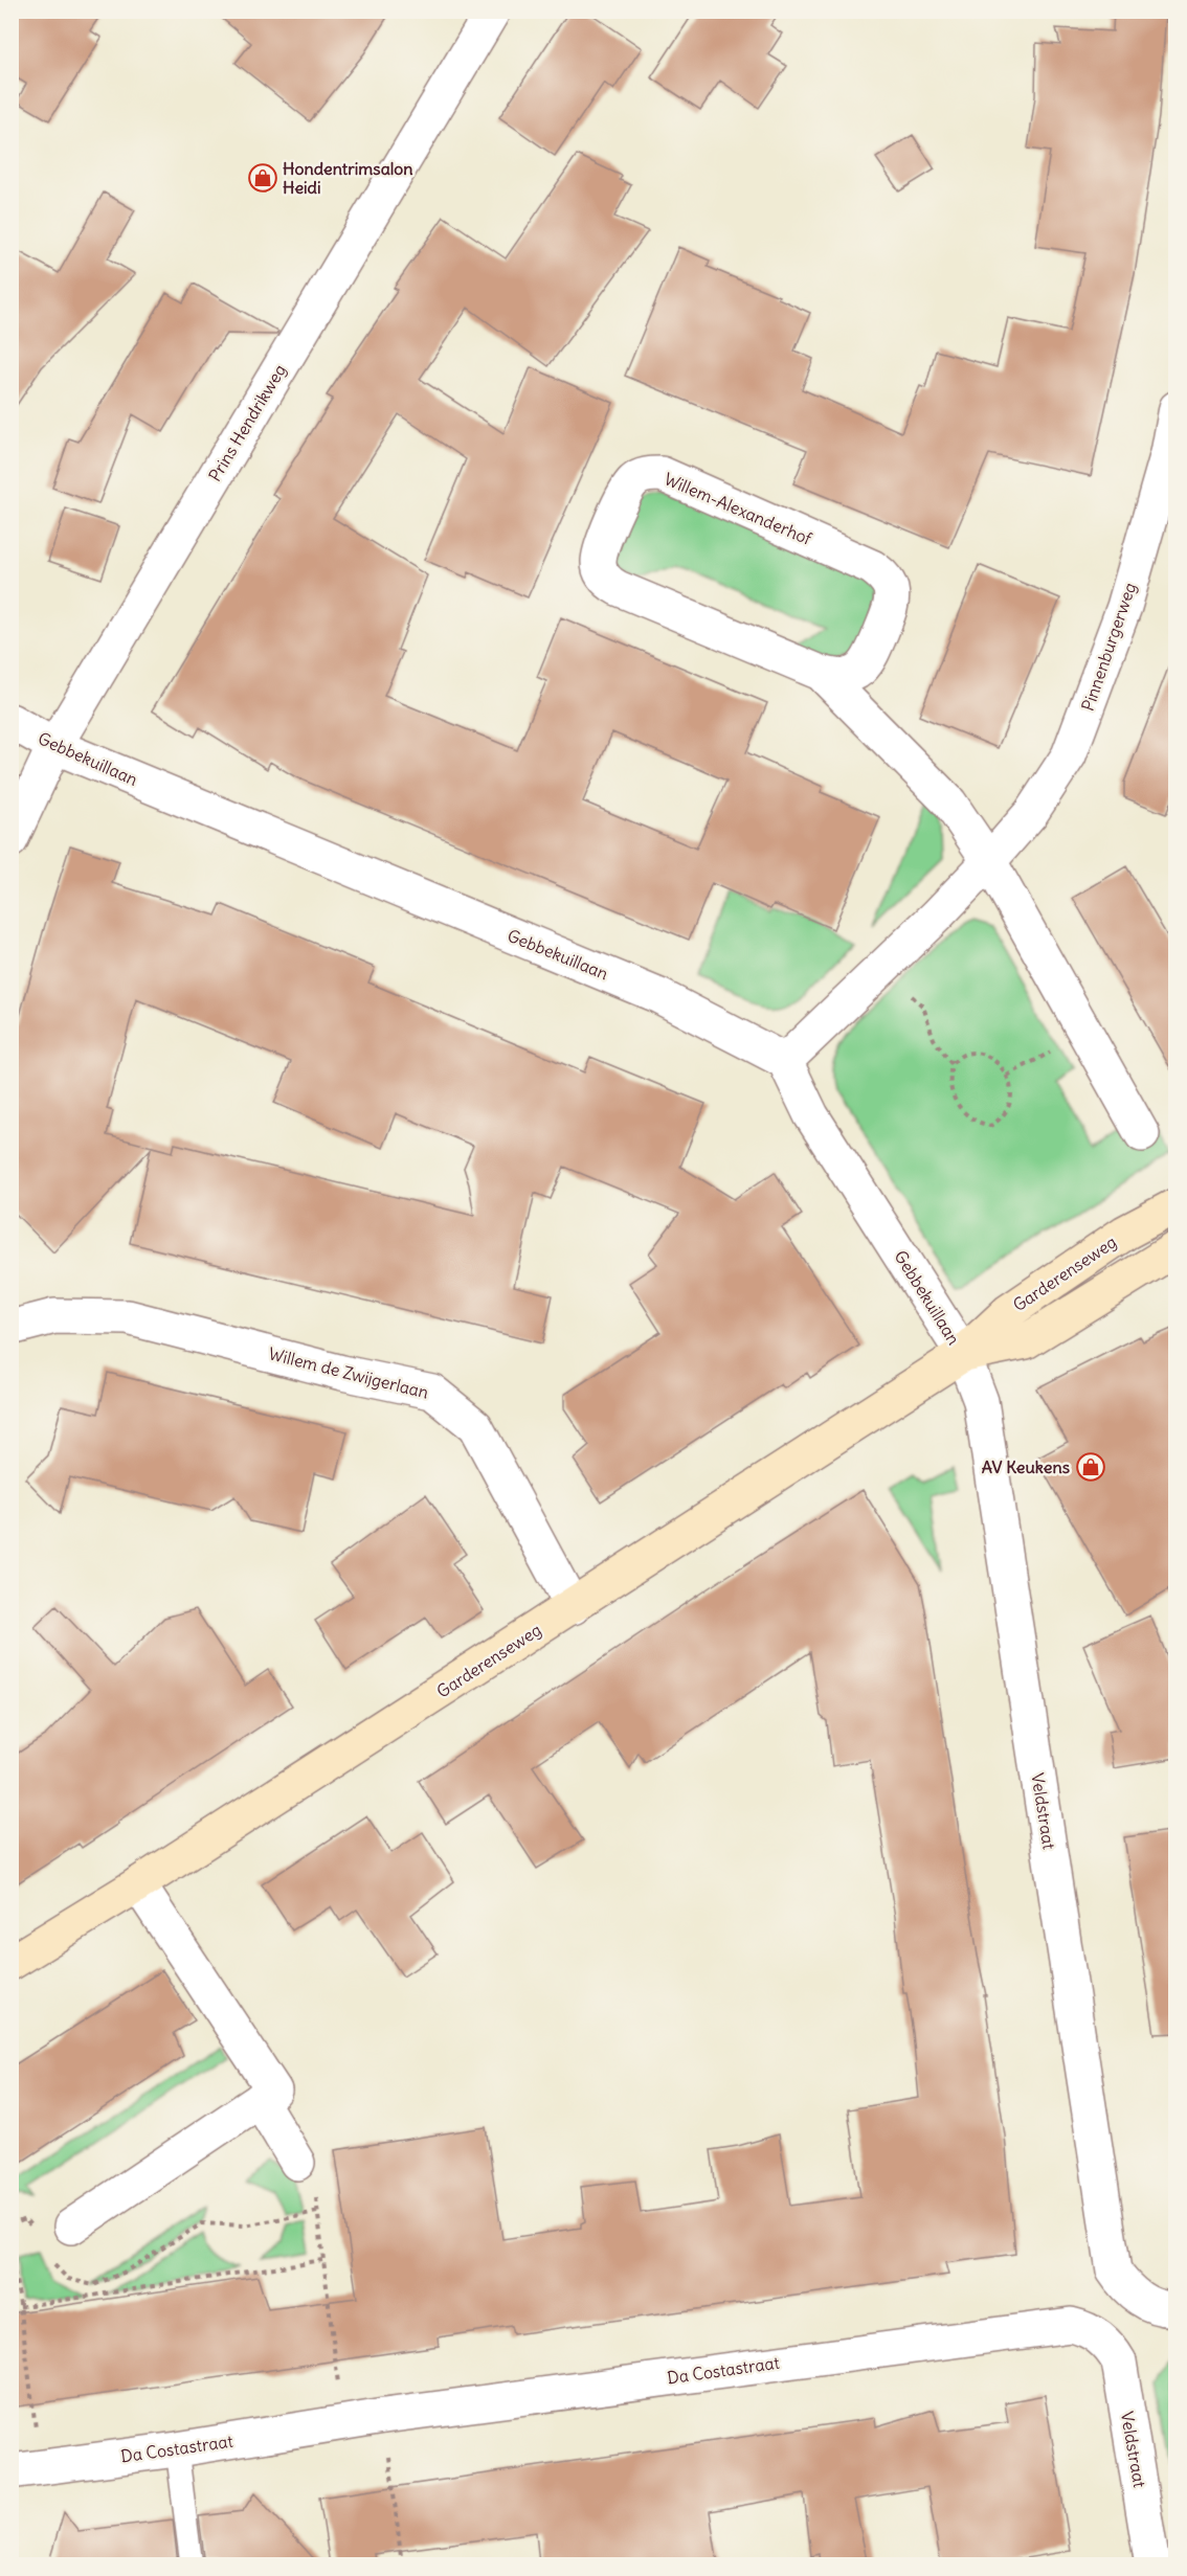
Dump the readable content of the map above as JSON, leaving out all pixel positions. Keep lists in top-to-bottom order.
{
  "streets": {
    "main road": ["Garderenseweg"],
    "street": [
      "Prins Hendrikweg",
      "Willem-Alexanderhof",
      "Pinnenburgerweg",
      "Gebbekuillaan",
      "Willem de Zwijgerlaan",
      "Veldstraat",
      "Da Costastraat"
    ]
  },
  "crossings": [
    ["Prins Hendrikweg", "Gebbekuillaan"],
    ["Willem-Alexanderhof", "Pinnenburgerweg"],
    ["Pinnenburgerweg", "Gebbekuillaan"],
    ["Gebbekuillaan", "Garderenseweg"],
    ["Gebbekuillaan", "Veldstraat"],
    ["Garderenseweg", "Willem de Zwijgerlaan"],
    ["Garderenseweg", "Veldstraat"],
    ["Veldstraat", "Da Costastraat"]
  ],
  "places": {
    "shop": ["Hondentrimsalon Heidi", "AV Keukens"]
  }
}
